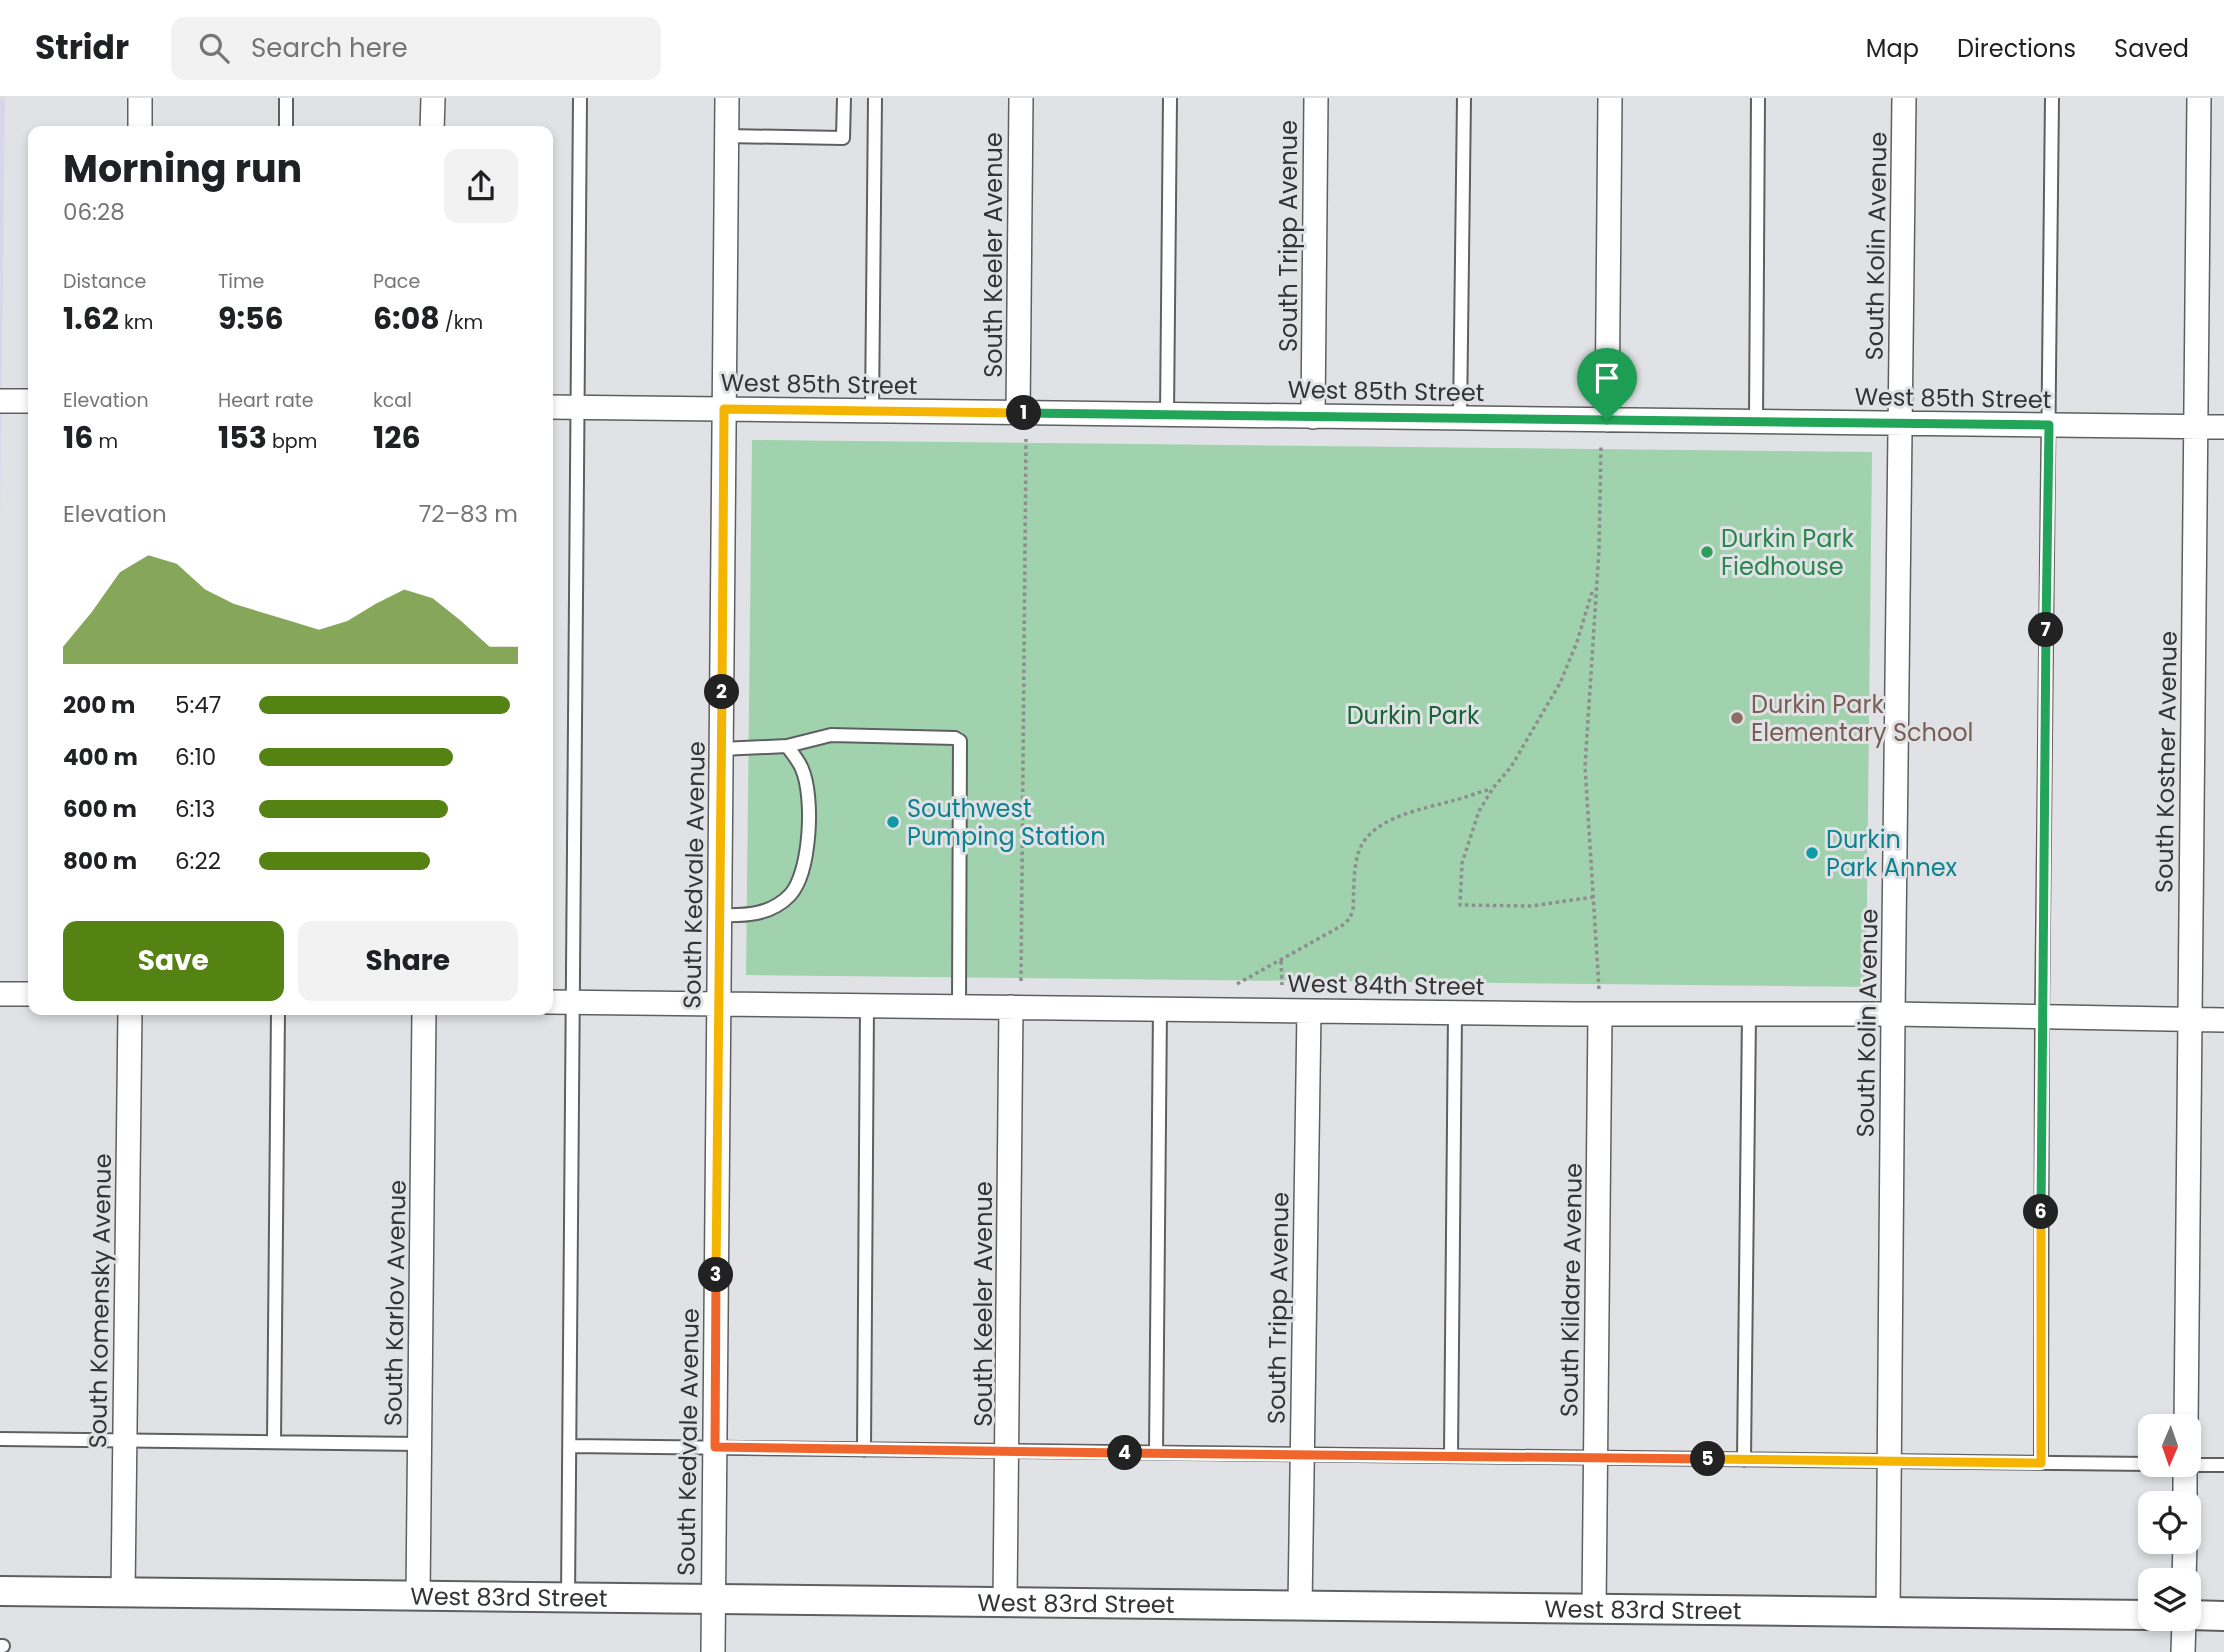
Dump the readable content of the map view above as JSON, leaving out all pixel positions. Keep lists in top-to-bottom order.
{
  "streets": {
    "street": [
      "South Tripp Avenue",
      "South Kolin Avenue",
      "South Keeler Avenue",
      "West 85th Street",
      "South Kostner Avenue",
      "South Kedvale Avenue",
      "West 84th Street",
      "South Kildare Avenue",
      "South Komensky Avenue",
      "South Karlov Avenue",
      "West 83rd Street"
    ]
  },
  "crossings": [
    ["South Tripp Avenue", "West 85th Street"],
    ["South Tripp Avenue", "West 84th Street"],
    ["South Tripp Avenue", "West 83rd Street"],
    ["South Kolin Avenue", "West 85th Street"],
    ["South Kolin Avenue", "West 84th Street"],
    ["South Kolin Avenue", "West 83rd Street"],
    ["South Keeler Avenue", "West 85th Street"],
    ["South Keeler Avenue", "West 84th Street"],
    ["South Keeler Avenue", "West 83rd Street"],
    ["West 85th Street", "South Kostner Avenue"],
    ["West 85th Street", "South Kedvale Avenue"],
    ["South Kostner Avenue", "West 84th Street"],
    ["South Kedvale Avenue", "West 84th Street"],
    ["South Kedvale Avenue", "West 83rd Street"],
    ["West 84th Street", "South Kildare Avenue"],
    ["South Kildare Avenue", "West 83rd Street"],
    ["South Komensky Avenue", "West 83rd Street"],
    ["South Karlov Avenue", "West 83rd Street"]
  ],
  "parks": ["Durkin Park"],
  "places": [
    "Durkin Park Fiedhouse",
    "Durkin Park Elementary School",
    "Southwest Pumping Station",
    "Durkin Park Annex"
  ],
  "north": "bottom",
  "page": {
    "header": "Stridr",
    "search": "Search here",
    "nav": ["Map", "Directions", "Saved"],
    "heading": ["Morning run", "06:28"],
    "stats": [
      ["Distance", "1.62 km"],
      ["Time", "9:56"],
      ["Pace", "6:08 /km"],
      ["Elevation", "16 m"],
      ["Heart rate", "153 bpm"],
      ["kcal", "126"]
    ],
    "pins": [
      "1",
      "7",
      "2",
      "6",
      "3",
      "4",
      "5"
    ],
    "chart": ["Elevation", "72–83 m"],
    "list": [
      {
        "name": "200 m",
        "note": "5:47"
      },
      {
        "name": "400 m",
        "note": "6:10"
      },
      {
        "name": "600 m",
        "note": "6:13"
      },
      {
        "name": "800 m",
        "note": "6:22"
      }
    ],
    "buttons": ["Save", "Share"]
  }
}
